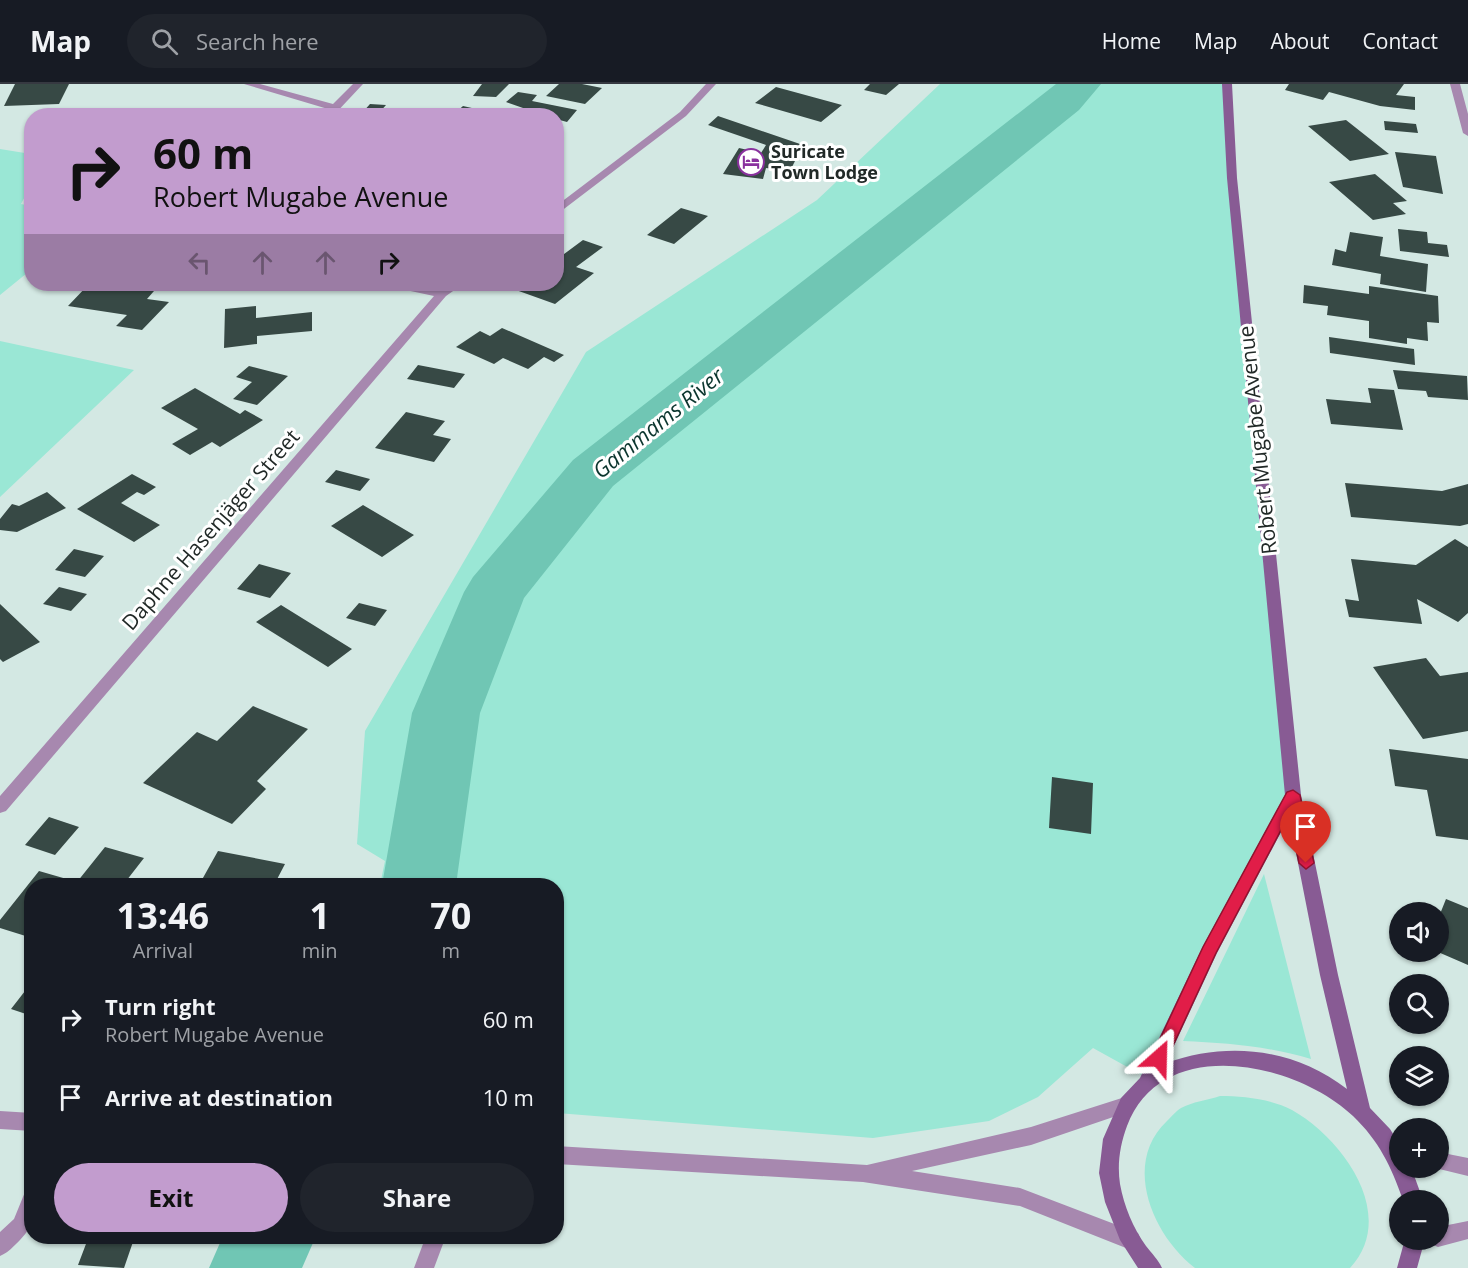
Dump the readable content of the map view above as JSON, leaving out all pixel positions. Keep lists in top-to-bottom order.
{
  "streets": {
    "main road": ["Robert Mugabe Avenue"],
    "street": ["Daphne Hasenjäger Street"]
  },
  "water": ["Gammams River"],
  "places": {
    "hotel": ["Suricate Town Lodge"]
  },
  "page": {
    "header": "Map",
    "search": "Search here",
    "nav": [
      "Home",
      "Map",
      "About",
      "Contact"
    ],
    "turn": ["60 m", "Robert Mugabe Avenue"],
    "eta": [
      "13:46",
      "Arrival",
      "1",
      "min",
      "70",
      "m"
    ],
    "map_buttons": ["+", "−"],
    "list": [
      {
        "name": "Turn right",
        "note": "Robert Mugabe Avenue",
        "value": "60 m"
      },
      {
        "name": "Arrive at destination",
        "value": "10 m"
      }
    ],
    "buttons": ["Exit", "Share"]
  }
}
